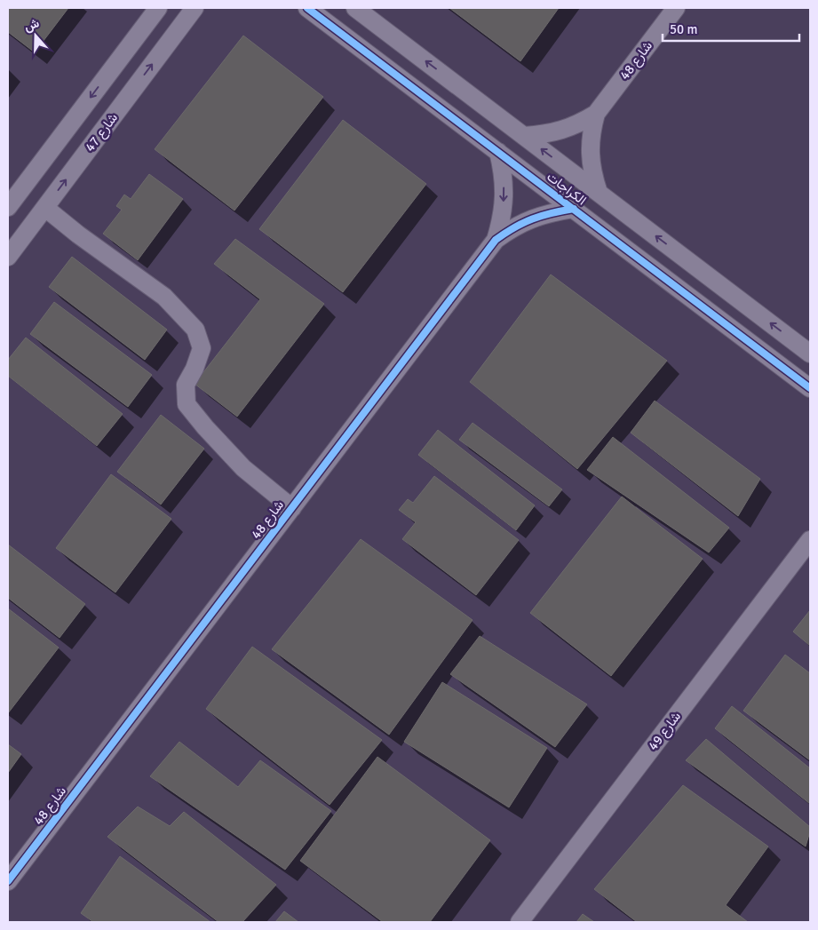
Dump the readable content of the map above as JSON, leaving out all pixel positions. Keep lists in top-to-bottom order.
{
  "streets": {
    "street": [
      "شارع 48",
      "شارع 47",
      "الكراجات",
      "شارع 49"
    ]
  },
  "crossings": [
    ["شارع 48", "الكراجات"]
  ],
  "scale_bar": "50 m",
  "north": "top"
}
